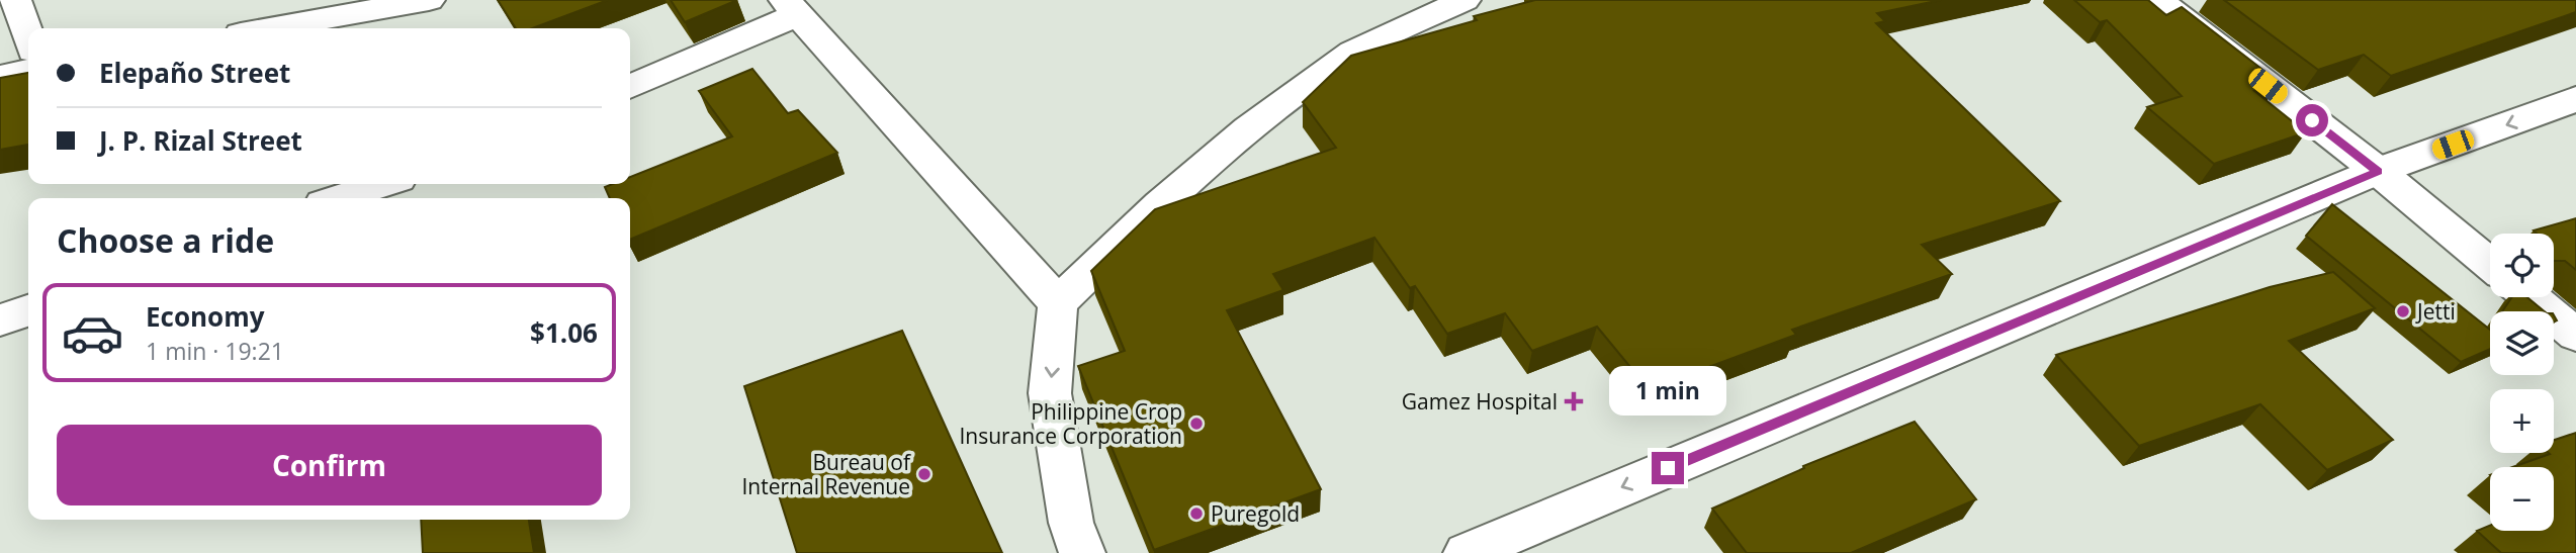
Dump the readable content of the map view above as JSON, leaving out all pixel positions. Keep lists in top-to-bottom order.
{
  "places": {
    "other": [
      "Jetti",
      "Philippine Crop Insurance Corporation",
      "Bureau of Internal Revenue",
      "Puregold"
    ],
    "health": ["Gamez Hospital"]
  },
  "page": {
    "banner": ["Elepaño Street", "J. P. Rizal Street"],
    "heading": "Choose a ride",
    "map_buttons": ["+", "−"],
    "list": [
      {
        "name": "Economy",
        "note": "1 min · 19:21",
        "value": "$1.06"
      }
    ],
    "bubble": "1 min",
    "buttons": "Confirm"
  }
}
